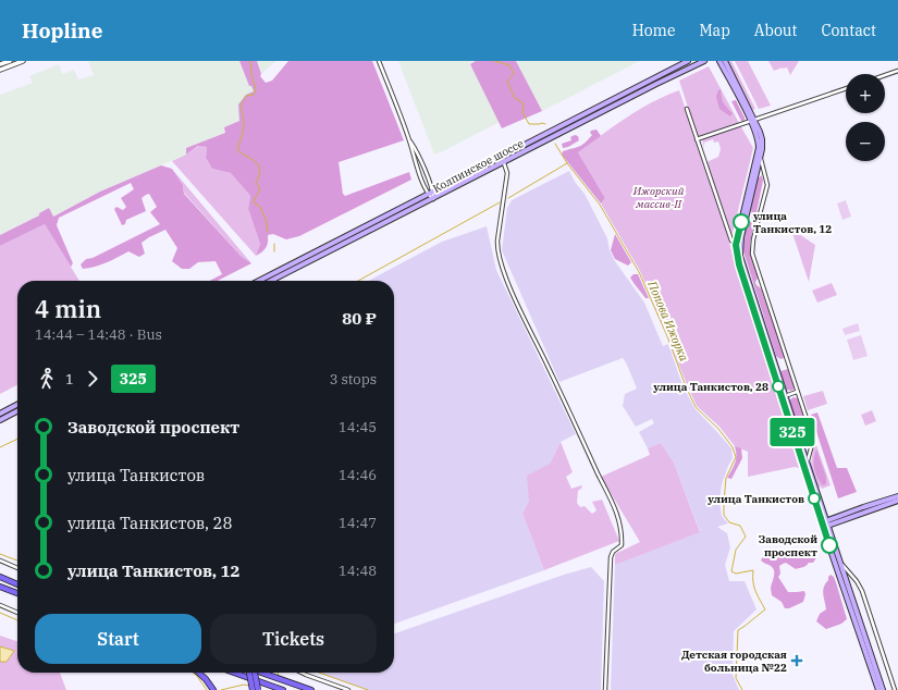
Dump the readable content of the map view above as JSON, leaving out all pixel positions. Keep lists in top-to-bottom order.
{
  "streets": {
    "main road": ["Колпинское шоссе"]
  },
  "water": ["Попова Ижорка"],
  "parks": ["Ижорский массив-II"],
  "places": {
    "other": [
      "улица Танкистов, 12",
      "улица Танкистов, 28",
      "улица Танкистов",
      "Заводской проспект"
    ],
    "health": ["Детская городская больница №22"]
  },
  "lines": ["bus line 325"],
  "page": {
    "header": "Hopline",
    "nav": [
      "Home",
      "Map",
      "About",
      "Contact"
    ],
    "on_map": "325",
    "map_buttons": ["+", "−"],
    "heading": ["4 min", "14:44 – 14:48 · Bus", "80 ₽"],
    "legs": ["1", "325", "3 stops"],
    "list": [
      {
        "name": "Заводской проспект",
        "value": "14:45"
      },
      {
        "name": "улица Танкистов",
        "value": "14:46"
      },
      {
        "name": "улица Танкистов, 28",
        "value": "14:47"
      },
      {
        "name": "улица Танкистов, 12",
        "value": "14:48"
      }
    ],
    "buttons": ["Start", "Tickets"]
  }
}
